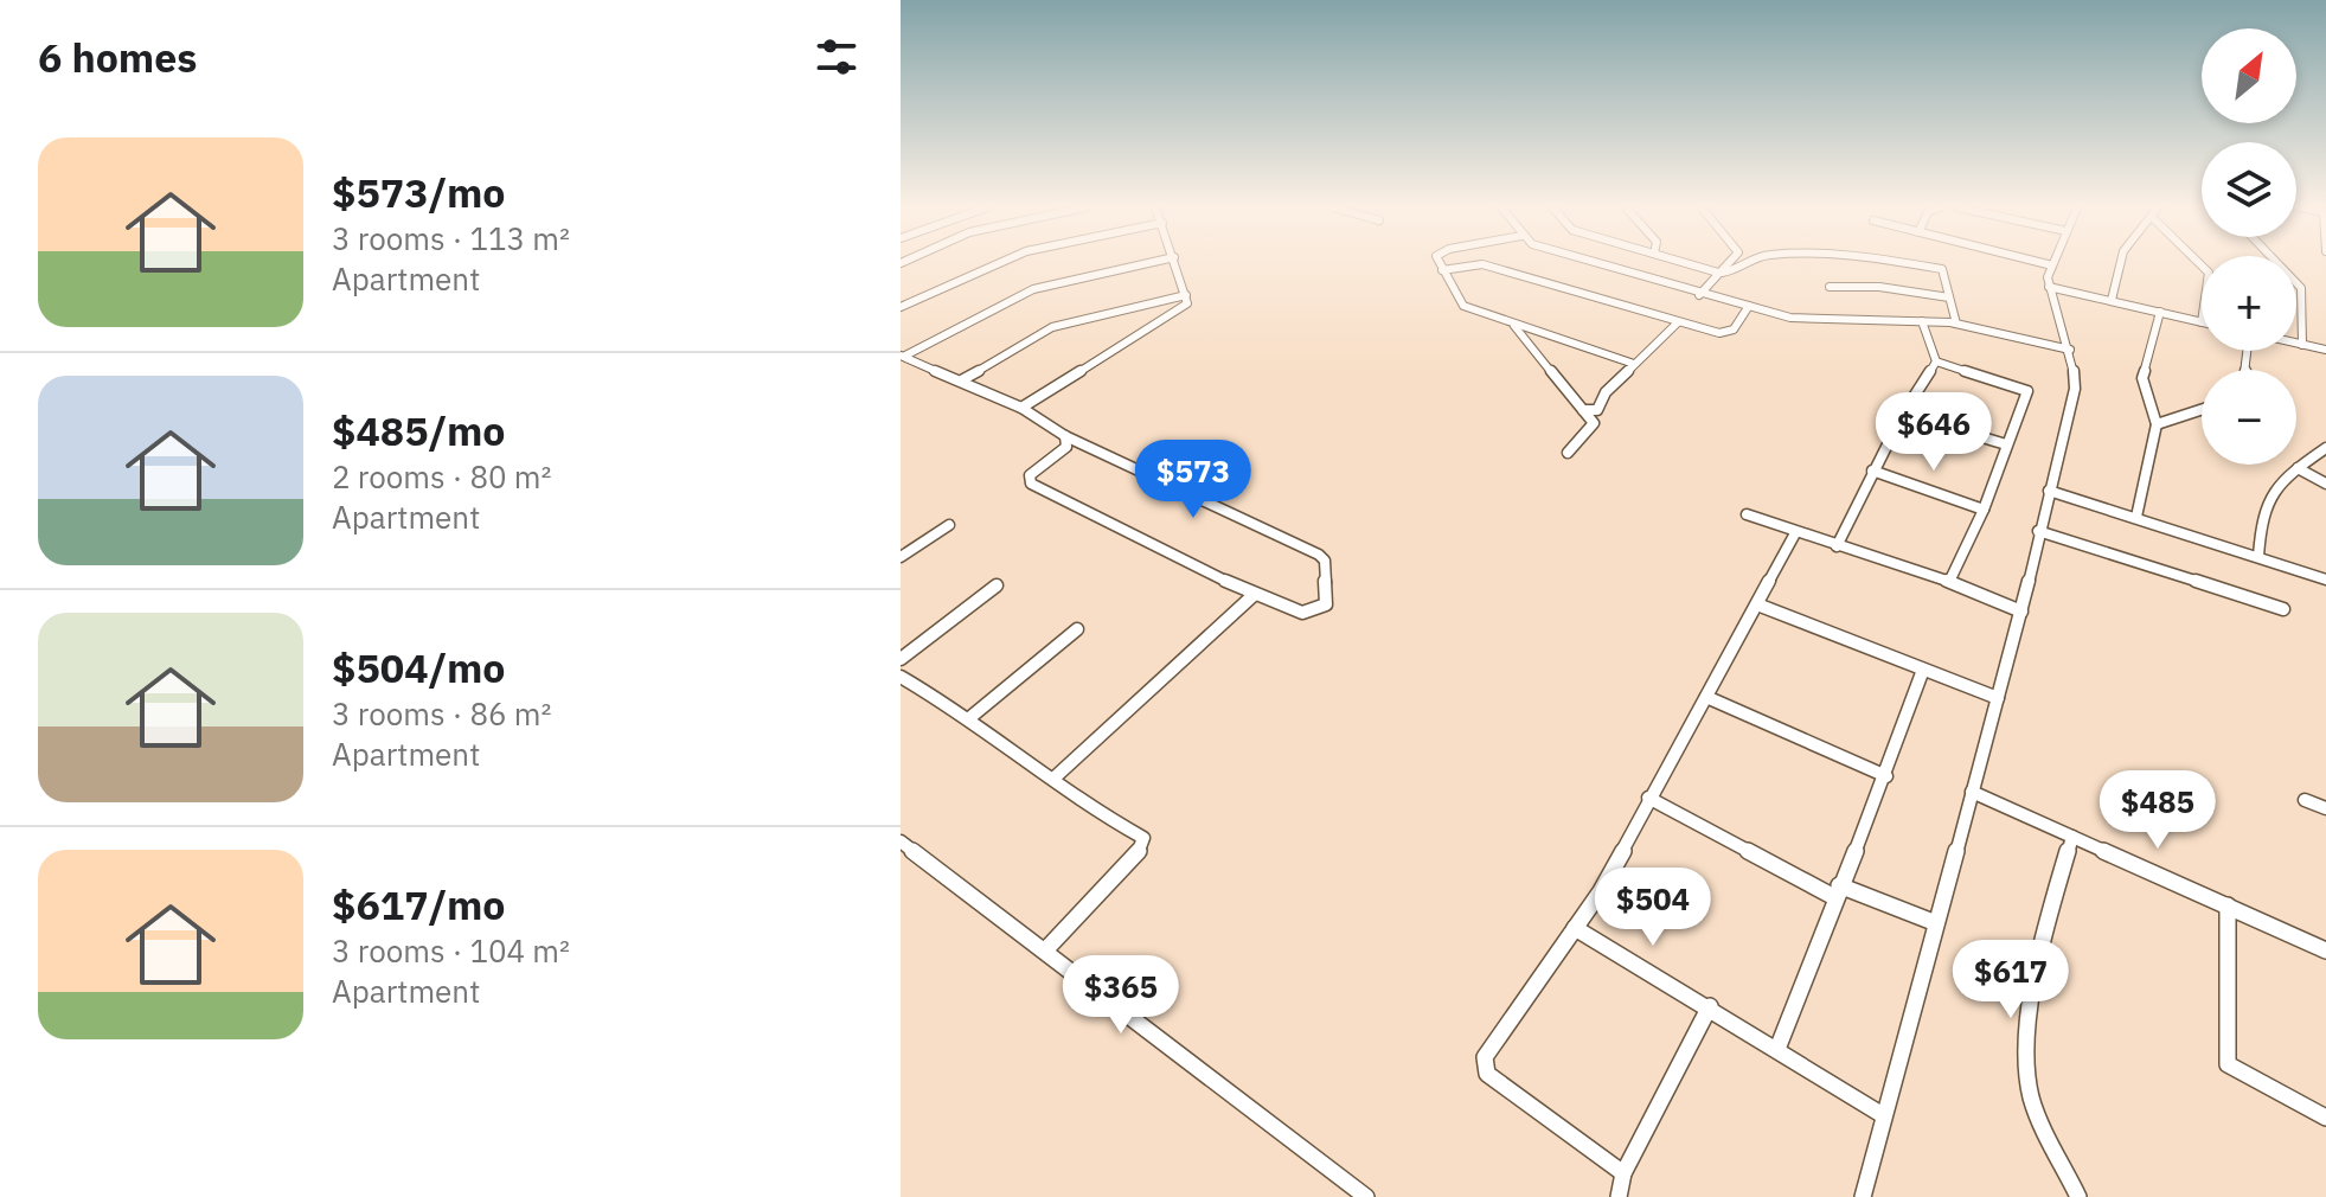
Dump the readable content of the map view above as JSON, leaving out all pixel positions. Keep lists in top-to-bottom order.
{
  "north": "top right",
  "page": {
    "heading": "6 homes",
    "map_buttons": ["+", "−"],
    "list": [
      {
        "name": "$573/mo",
        "note": "3 rooms · 113 m² · Apartment"
      },
      {
        "name": "$485/mo",
        "note": "2 rooms · 80 m² · Apartment"
      },
      {
        "name": "$504/mo",
        "note": "3 rooms · 86 m² · Apartment"
      },
      {
        "name": "$617/mo",
        "note": "3 rooms · 104 m² · Apartment"
      }
    ],
    "price": [
      "$646",
      "$573",
      "$485",
      "$504",
      "$617",
      "$365"
    ]
  }
}
